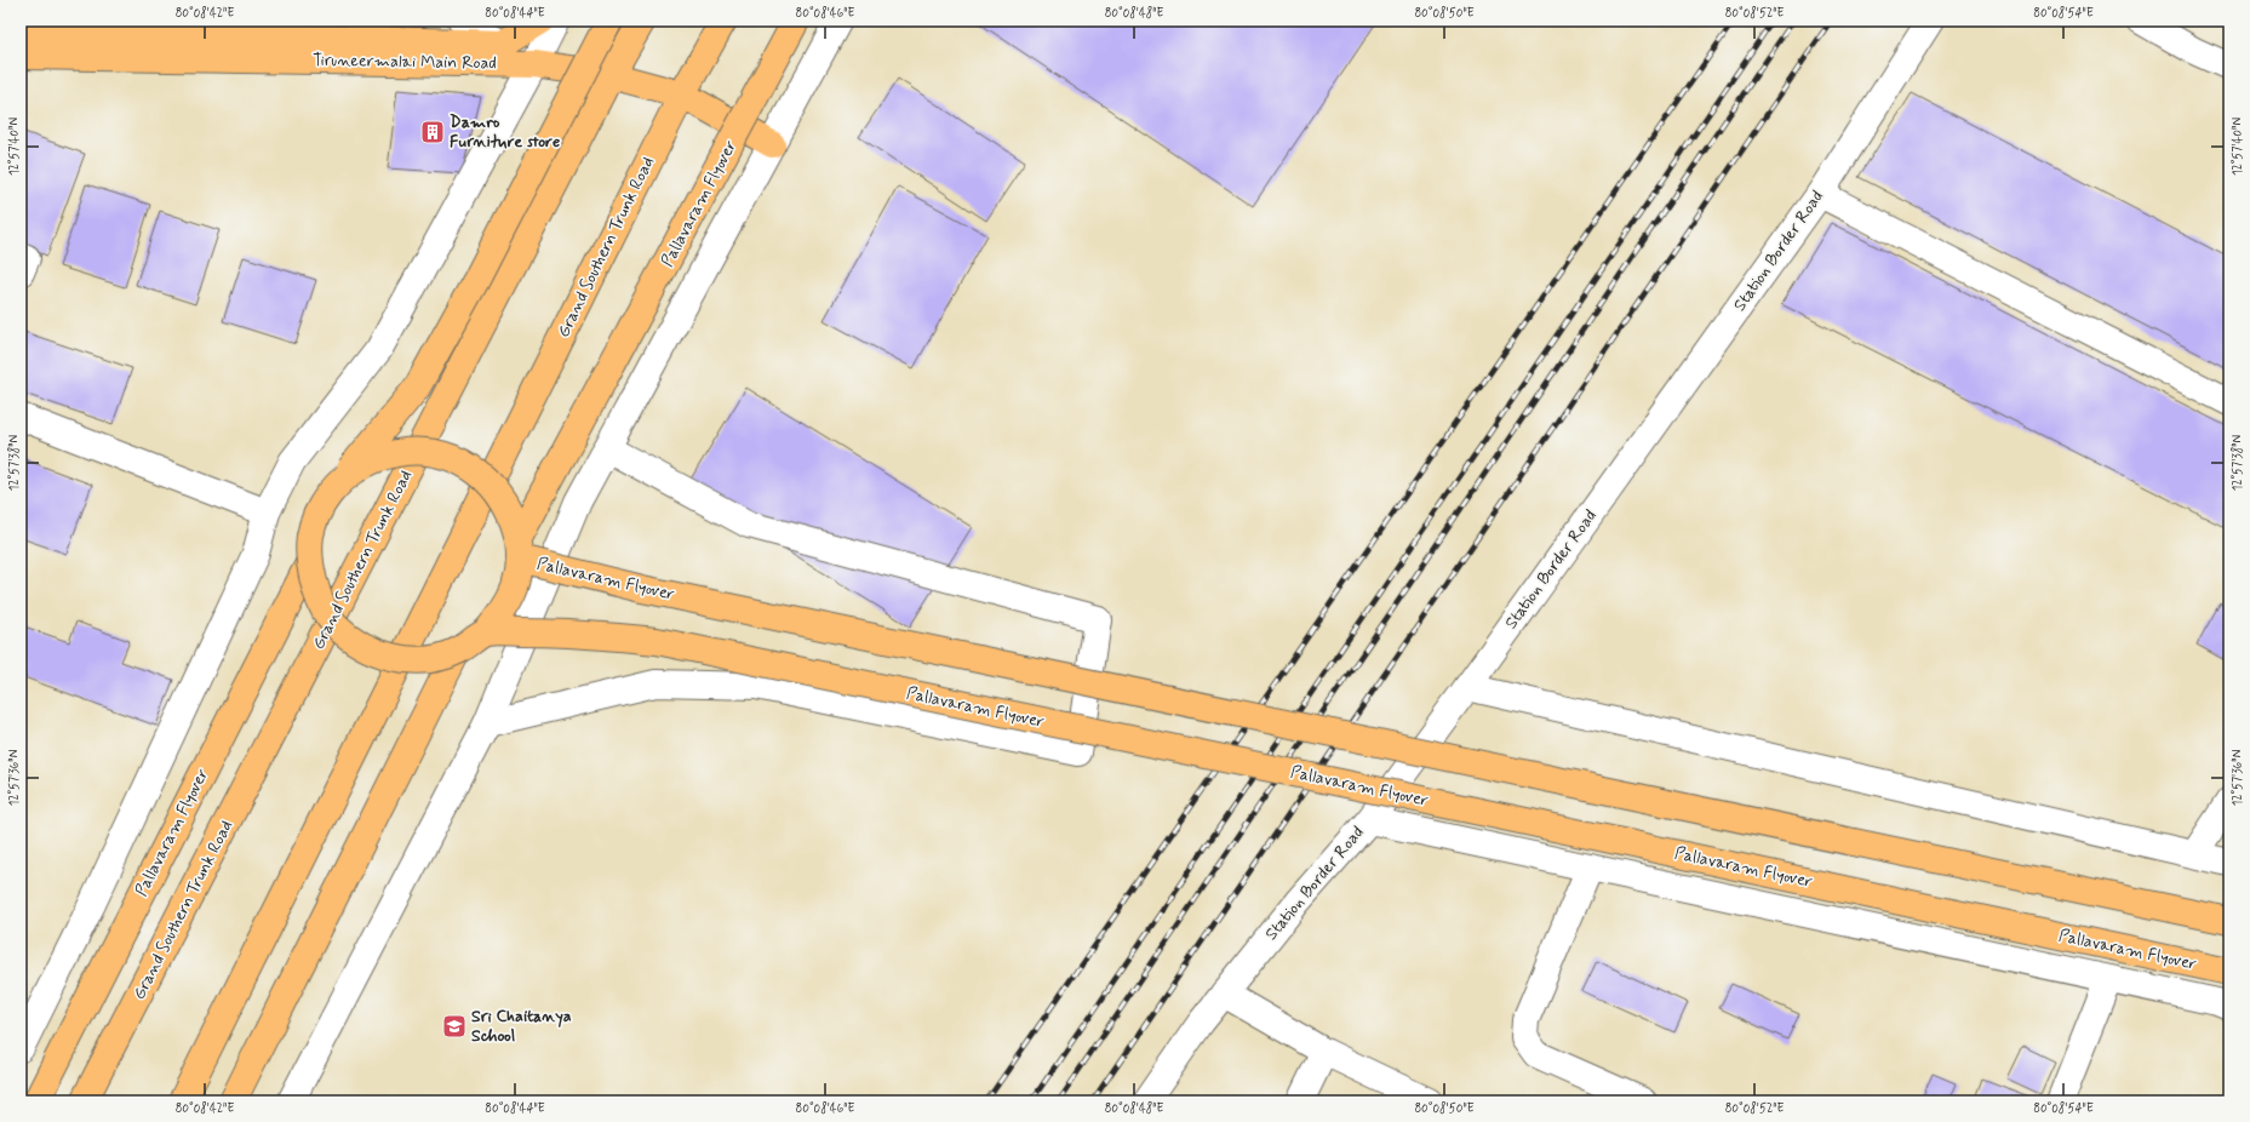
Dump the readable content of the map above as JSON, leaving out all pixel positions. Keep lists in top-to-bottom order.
{
  "streets": {
    "main road": ["Tiruneermalai Main Road", "Pallavaram Flyover", "Grand Southern Trunk Road"],
    "street": ["Station Border Road"]
  },
  "crossings": [
    ["Tiruneermalai Main Road", "Grand Southern Trunk Road"]
  ],
  "places": {
    "building": ["Damro Furniture store"],
    "school or university": ["Sri Chaitanya School"]
  },
  "coordinates": [
    "80°08'42\"E",
    "80°08'44\"E",
    "80°08'46\"E",
    "80°08'48\"E",
    "80°08'50\"E",
    "80°08'52\"E",
    "80°08'54\"E",
    "12°57'40\"N",
    "12°57'38\"N",
    "12°57'36\"N"
  ]
}
